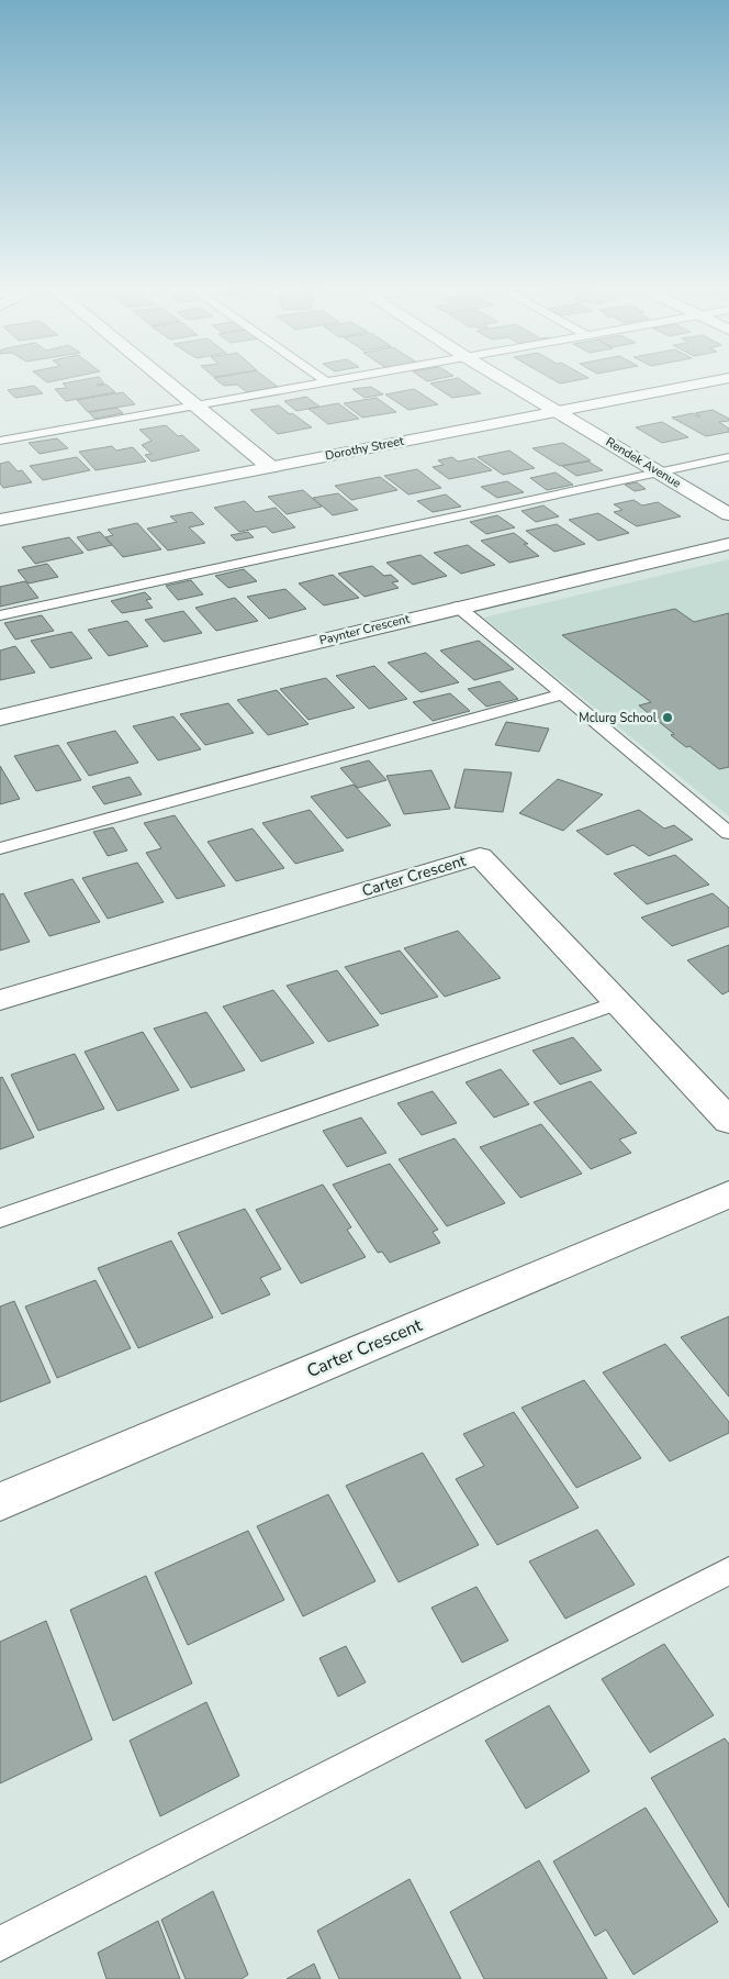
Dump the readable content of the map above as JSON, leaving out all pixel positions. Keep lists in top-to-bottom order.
{
  "streets": {
    "street": [
      "Dorothy Street",
      "Rendek Avenue",
      "Paynter Crescent",
      "Carter Crescent"
    ]
  },
  "crossings": [
    ["Dorothy Street", "Rendek Avenue"]
  ],
  "places": ["Mclurg School"]
}
